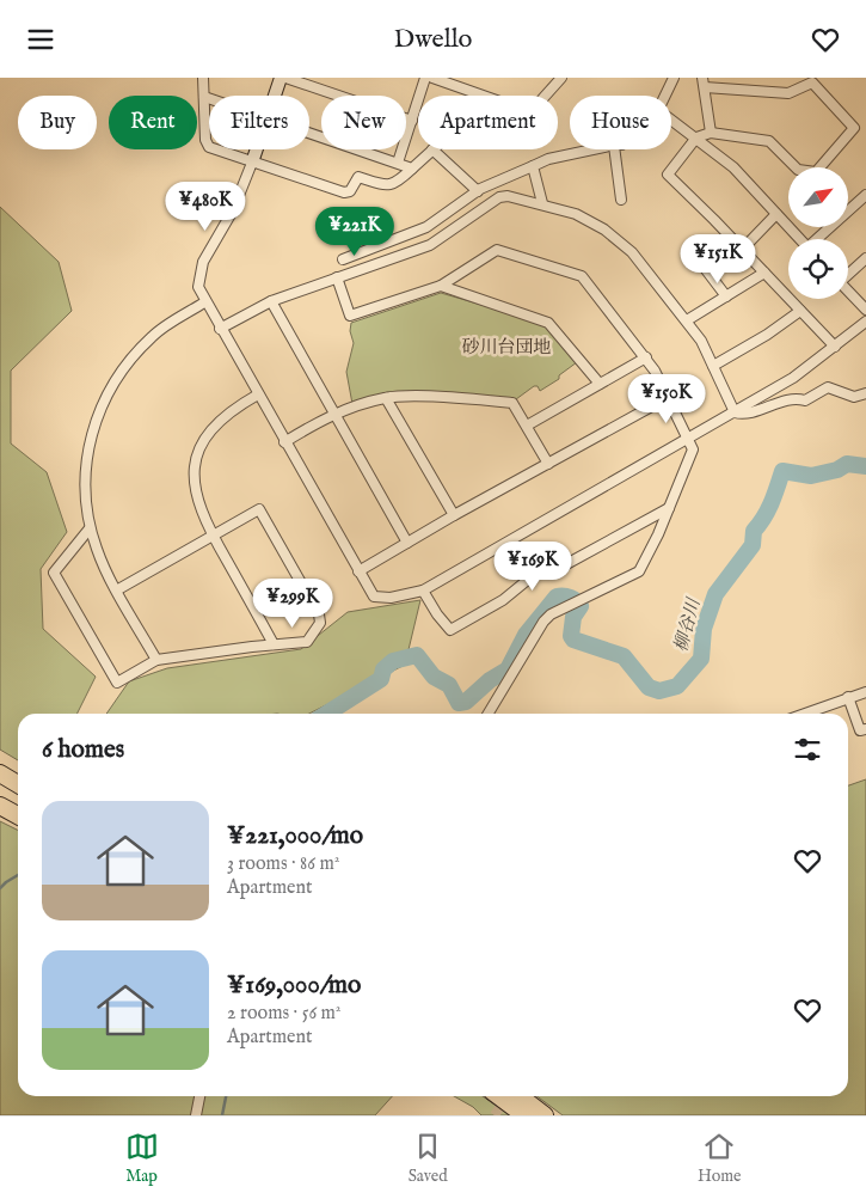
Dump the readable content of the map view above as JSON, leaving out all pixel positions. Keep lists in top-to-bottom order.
{
  "districts": ["砂川台団地"],
  "water": ["柳谷川"],
  "north": "top right",
  "page": {
    "header": "Dwello",
    "chip": [
      "Buy",
      "Rent",
      "Filters",
      "New",
      "Apartment",
      "House"
    ],
    "price": [
      "¥480K",
      "¥221K",
      "¥151K",
      "¥150K",
      "¥169K",
      "¥299K"
    ],
    "heading": "6 homes",
    "list": [
      {
        "name": "¥221,000/mo",
        "note": "3 rooms · 86 m² · Apartment"
      },
      {
        "name": "¥169,000/mo",
        "note": "2 rooms · 56 m² · Apartment"
      }
    ],
    "tabs": ["Map", "Saved", "Home"]
  }
}
